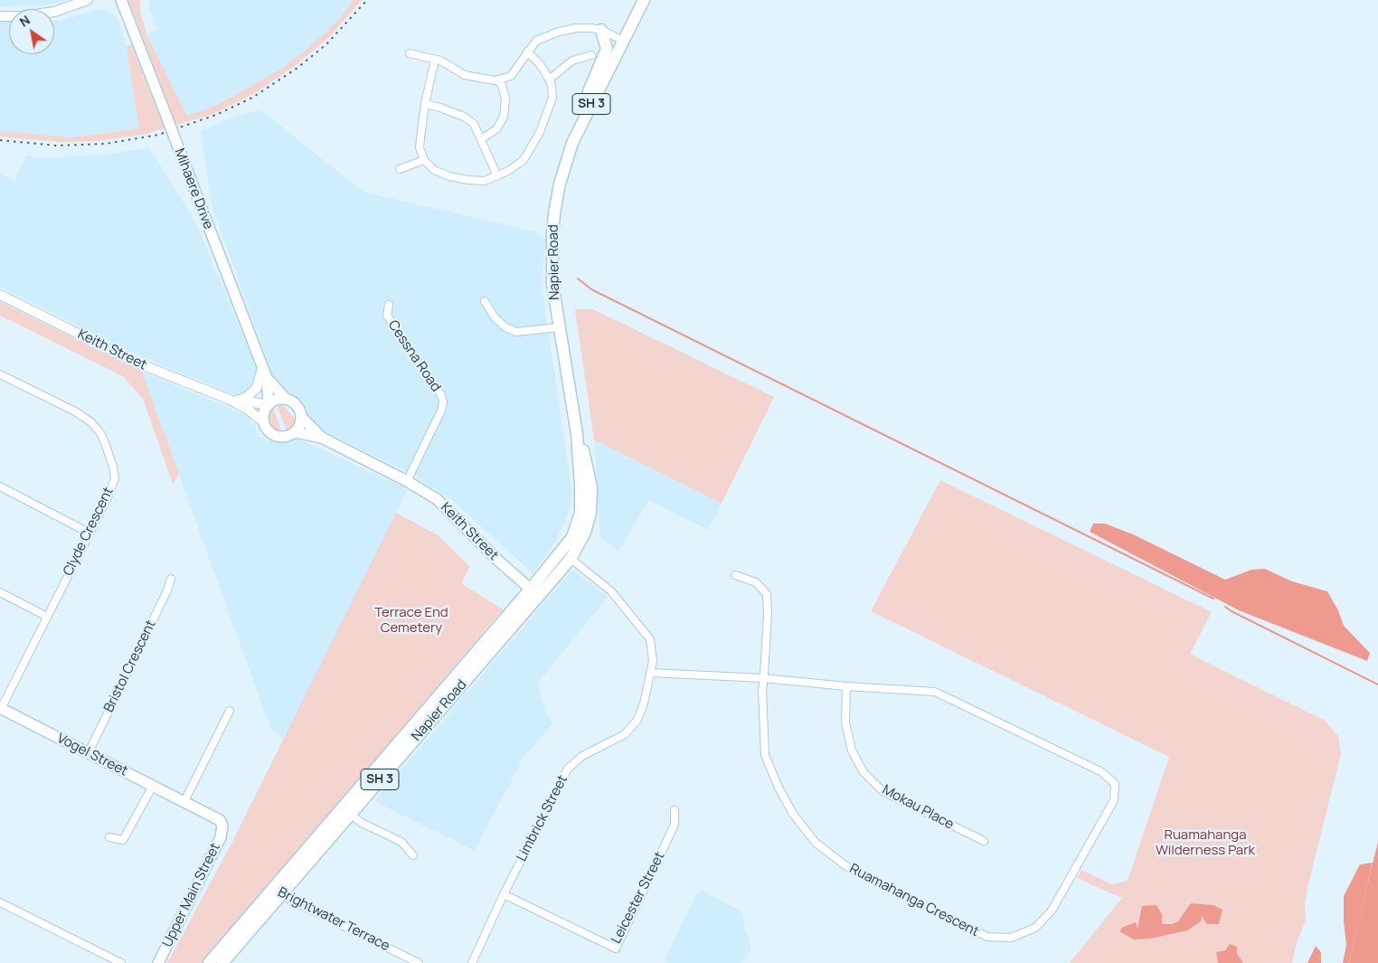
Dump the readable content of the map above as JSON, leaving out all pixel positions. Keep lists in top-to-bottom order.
{
  "streets": {
    "highway": ["SH 3", "Napier Road"],
    "main road": [
      "Mihaere Drive",
      "Keith Street",
      "Vogel Street",
      "Upper Main Street"
    ],
    "street": [
      "Cessna Road",
      "Clyde Crescent",
      "Bristol Crescent",
      "Mokau Place",
      "Limbrick Street",
      "Leicester Street",
      "Ruamahanga Crescent",
      "Brightwater Terrace"
    ]
  },
  "crossings": [
    ["Mihaere Drive", "Keith Street"],
    ["Napier Road", "Keith Street"],
    ["Napier Road", "Limbrick Street"],
    ["Napier Road", "Brightwater Terrace"],
    ["Keith Street", "Cessna Road"],
    ["Clyde Crescent", "Vogel Street"],
    ["Bristol Crescent", "Vogel Street"],
    ["Vogel Street", "Upper Main Street"],
    ["Mokau Place", "Ruamahanga Crescent"],
    ["Limbrick Street", "Leicester Street"],
    ["Limbrick Street", "Ruamahanga Crescent"]
  ],
  "parks": ["Terrace End Cemetery", "Ruamahanga Wilderness Park"],
  "north": "top left"
}
